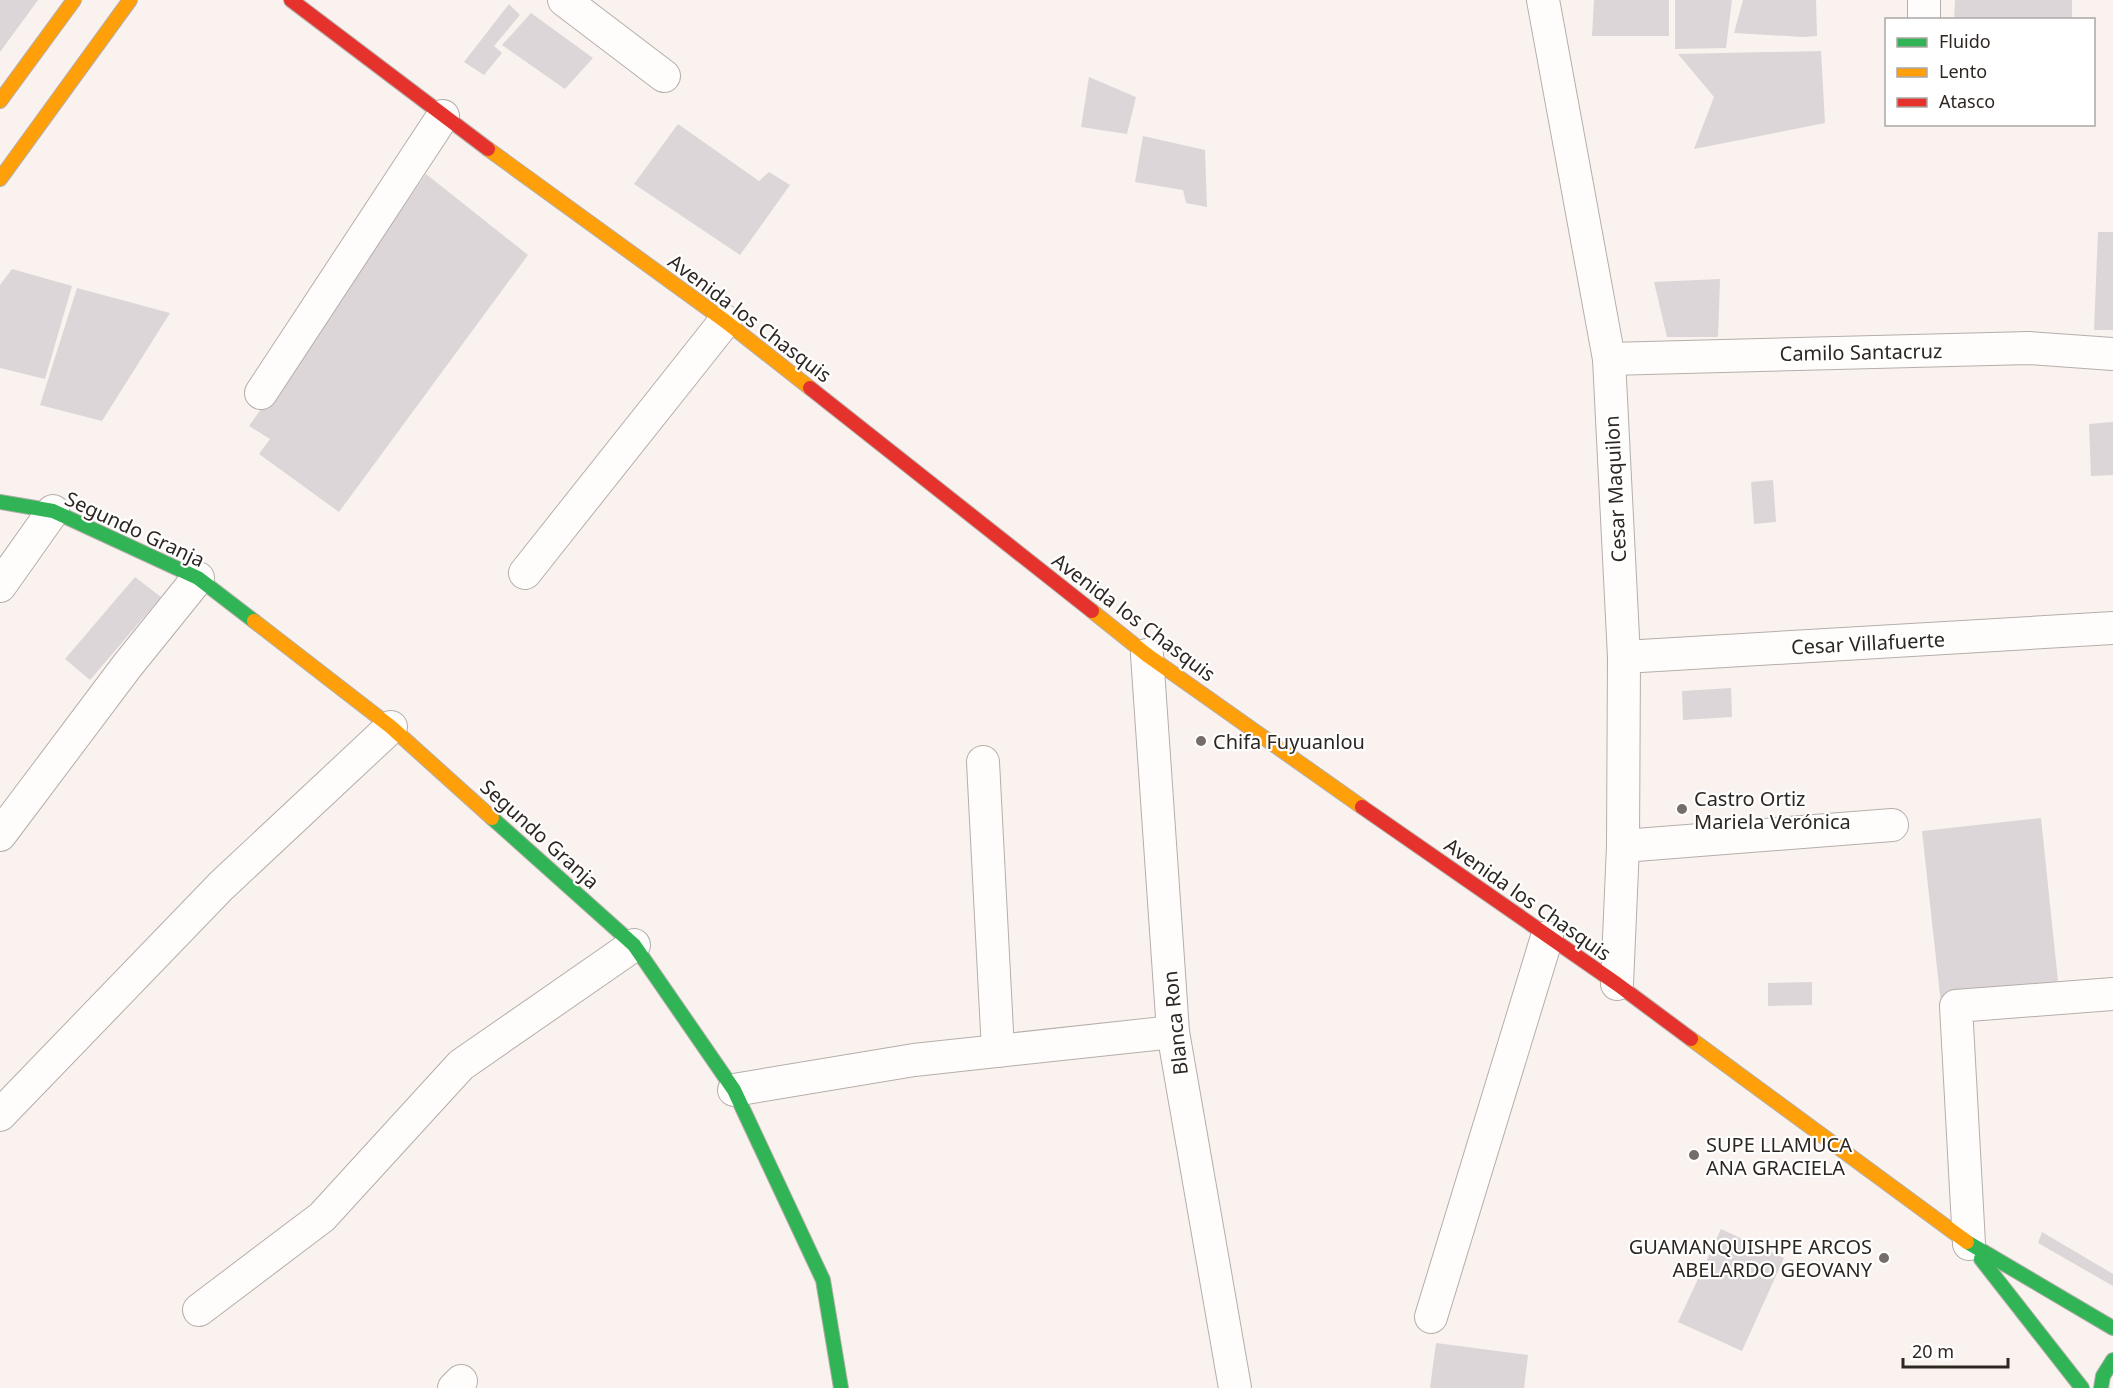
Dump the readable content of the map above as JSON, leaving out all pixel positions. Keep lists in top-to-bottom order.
{
  "streets": {
    "street": [
      "Avenida los Chasquis",
      "Camilo Santacruz",
      "Cesar Maquilon",
      "Segundo Granja",
      "Cesar Villafuerte",
      "Blanca Ron"
    ]
  },
  "crossings": [
    ["Avenida los Chasquis", "Cesar Maquilon"],
    ["Avenida los Chasquis", "Blanca Ron"],
    ["Camilo Santacruz", "Cesar Maquilon"],
    ["Cesar Maquilon", "Cesar Villafuerte"]
  ],
  "places": [
    "Chifa Fuyuanlou",
    "Castro Ortiz Mariela Verónica",
    "SUPE LLAMUCA ANA GRACIELA",
    "GUAMANQUISHPE ARCOS ABELARDO GEOVANY"
  ],
  "legend": ["Fluido", "Lento", "Atasco"],
  "scale_bar": "20 m"
}
